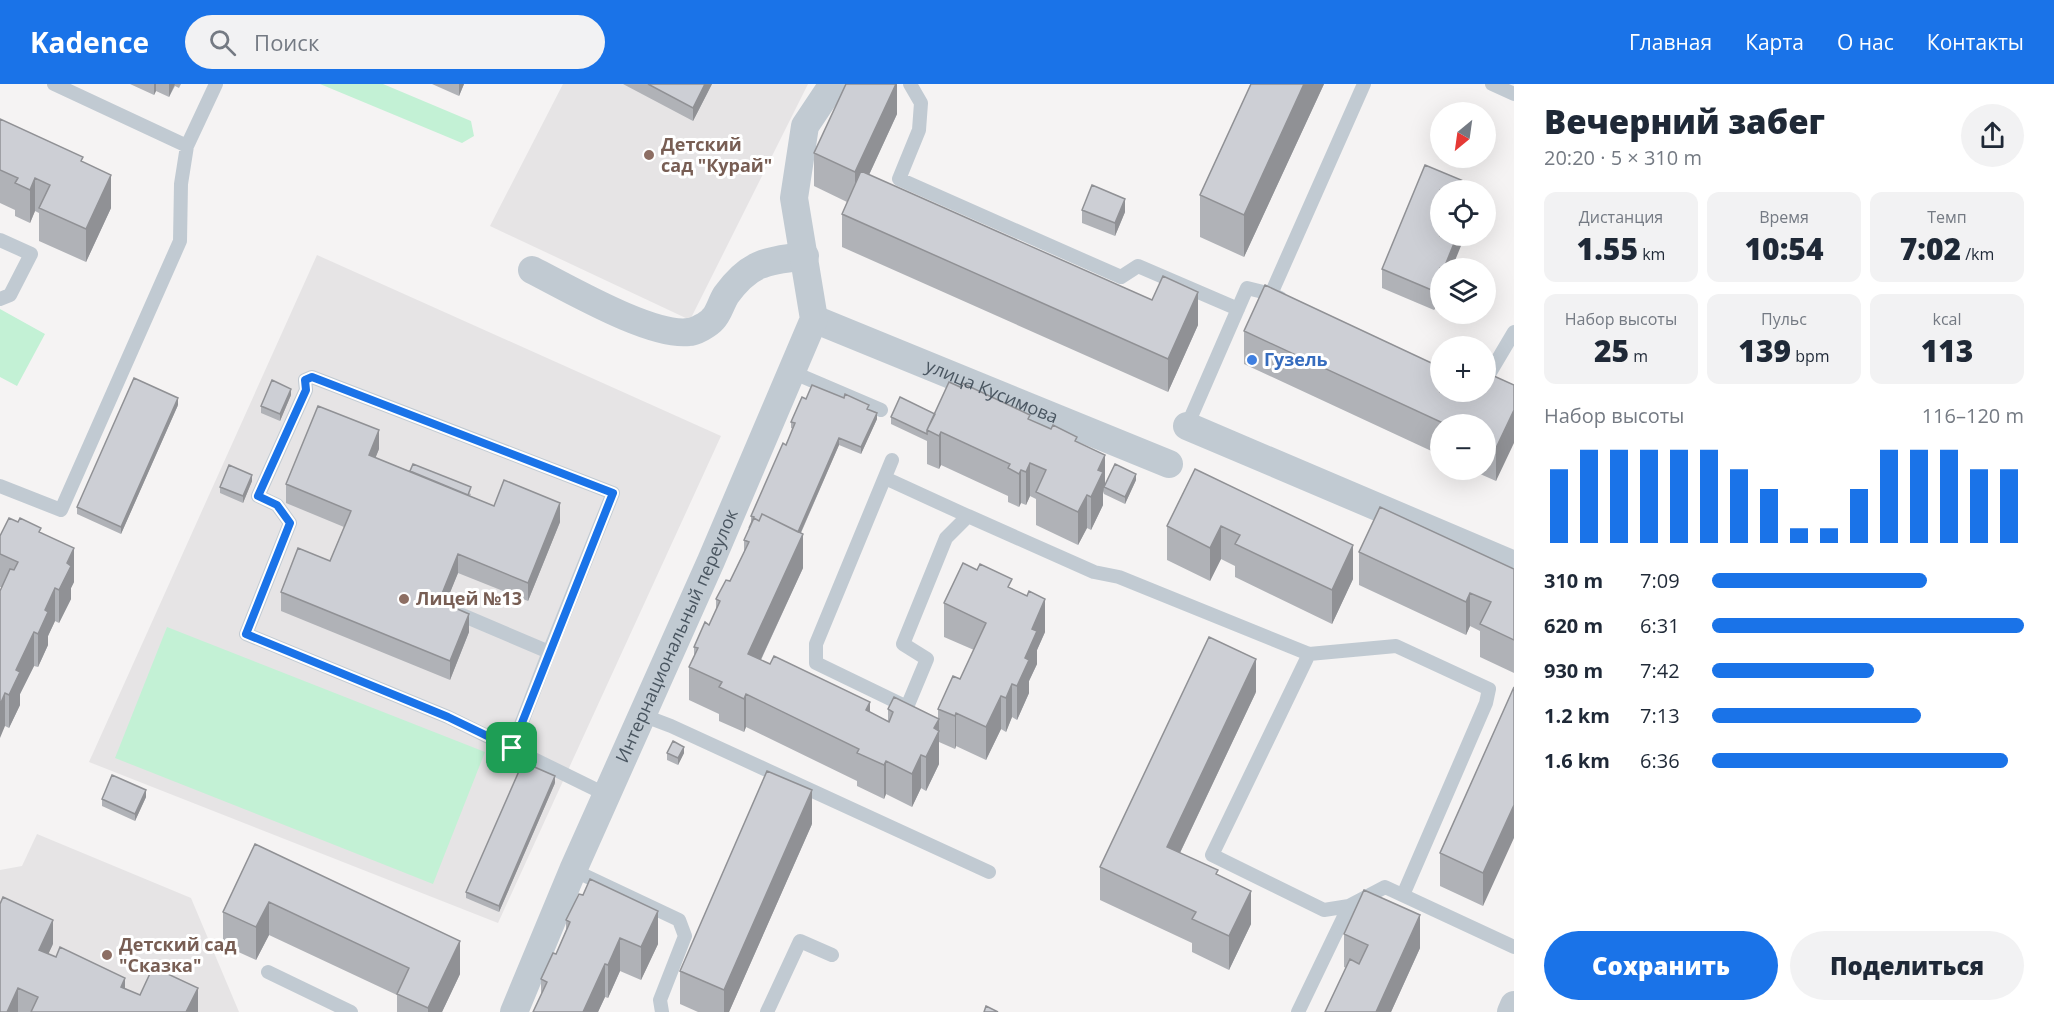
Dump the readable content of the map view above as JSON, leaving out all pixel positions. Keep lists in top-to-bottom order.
{
  "streets": {
    "street": ["улица Кусимова", "Интернациональный переулок"]
  },
  "crossings": [
    ["улица Кусимова", "Интернациональный переулок"]
  ],
  "places": [
    "Детский сад \"Курай\"",
    "Гузель",
    "Лицей №13",
    "Детский сад \"Сказка\""
  ],
  "north": "bottom left",
  "page": {
    "header": "Kadence",
    "search": "Поиск",
    "nav": [
      "Главная",
      "Карта",
      "О нас",
      "Контакты"
    ],
    "heading": ["Вечерний забег", "20:20 · 5 × 310 m"],
    "map_buttons": ["+", "−"],
    "stats": [
      ["Дистанция", "1.55 km"],
      ["Время", "10:54"],
      ["Темп", "7:02 /km"],
      ["Набор высоты", "25 m"],
      ["Пульс", "139 bpm"],
      ["kcal", "113"]
    ],
    "chart": ["Набор высоты", "116–120 m"],
    "list": [
      {
        "name": "310 m",
        "note": "7:09"
      },
      {
        "name": "620 m",
        "note": "6:31"
      },
      {
        "name": "930 m",
        "note": "7:42"
      },
      {
        "name": "1.2 km",
        "note": "7:13"
      },
      {
        "name": "1.6 km",
        "note": "6:36"
      }
    ],
    "buttons": ["Сохранить", "Поделиться"]
  }
}
